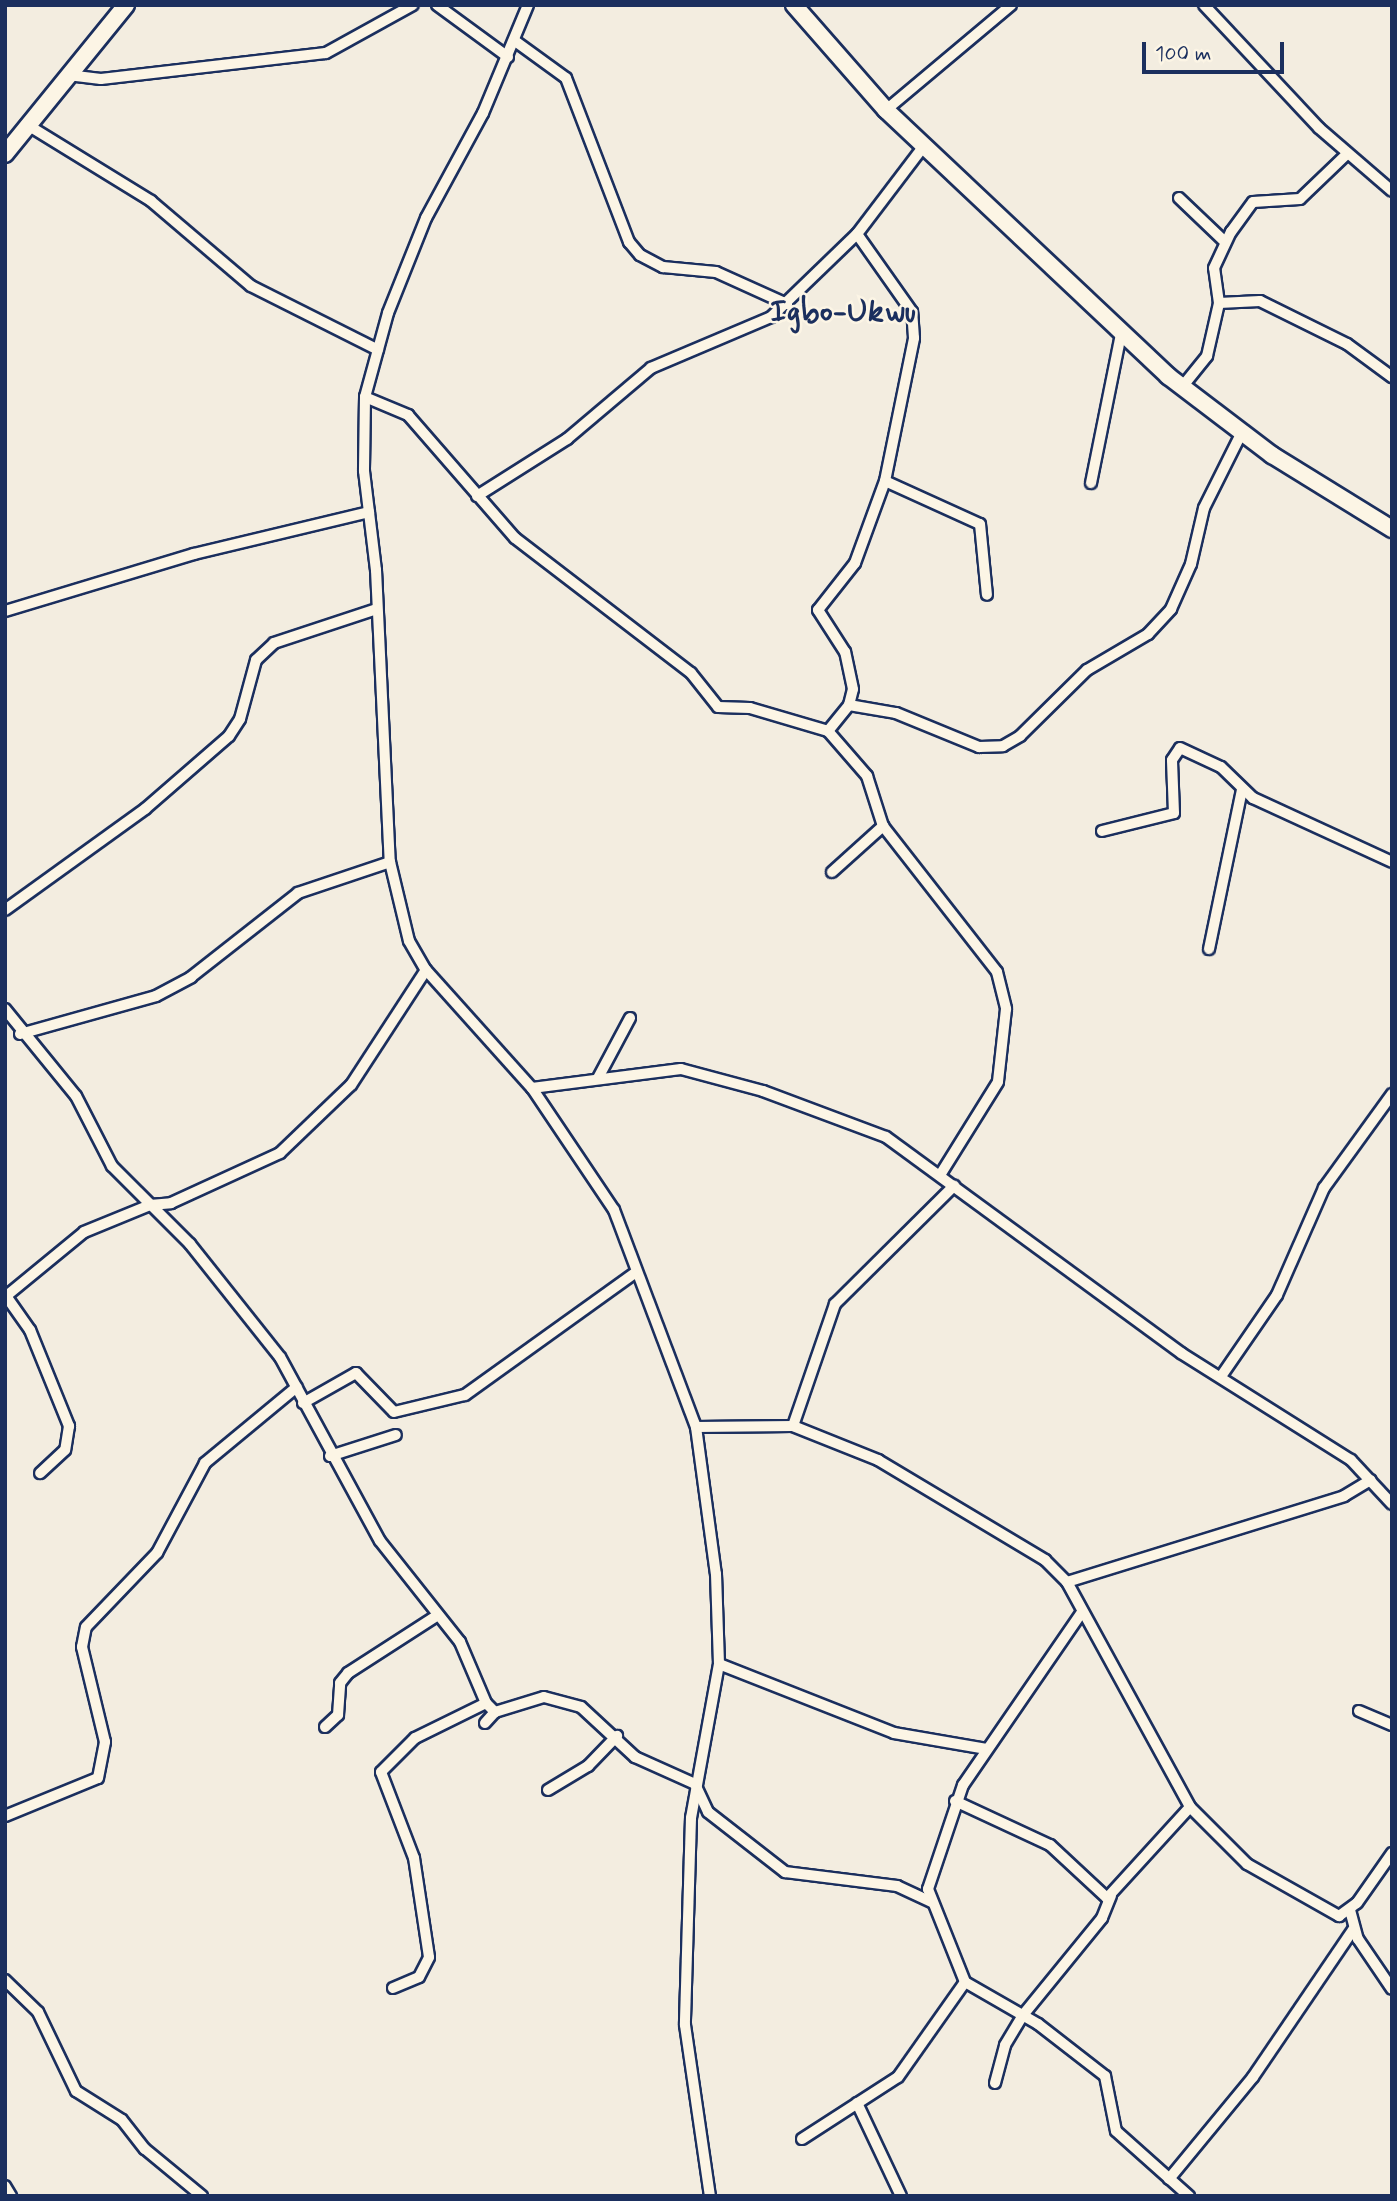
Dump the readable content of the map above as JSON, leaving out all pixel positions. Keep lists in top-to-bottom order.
{
  "districts": ["Igbo-Ukwu"],
  "scale_bar": "100 m"
}
